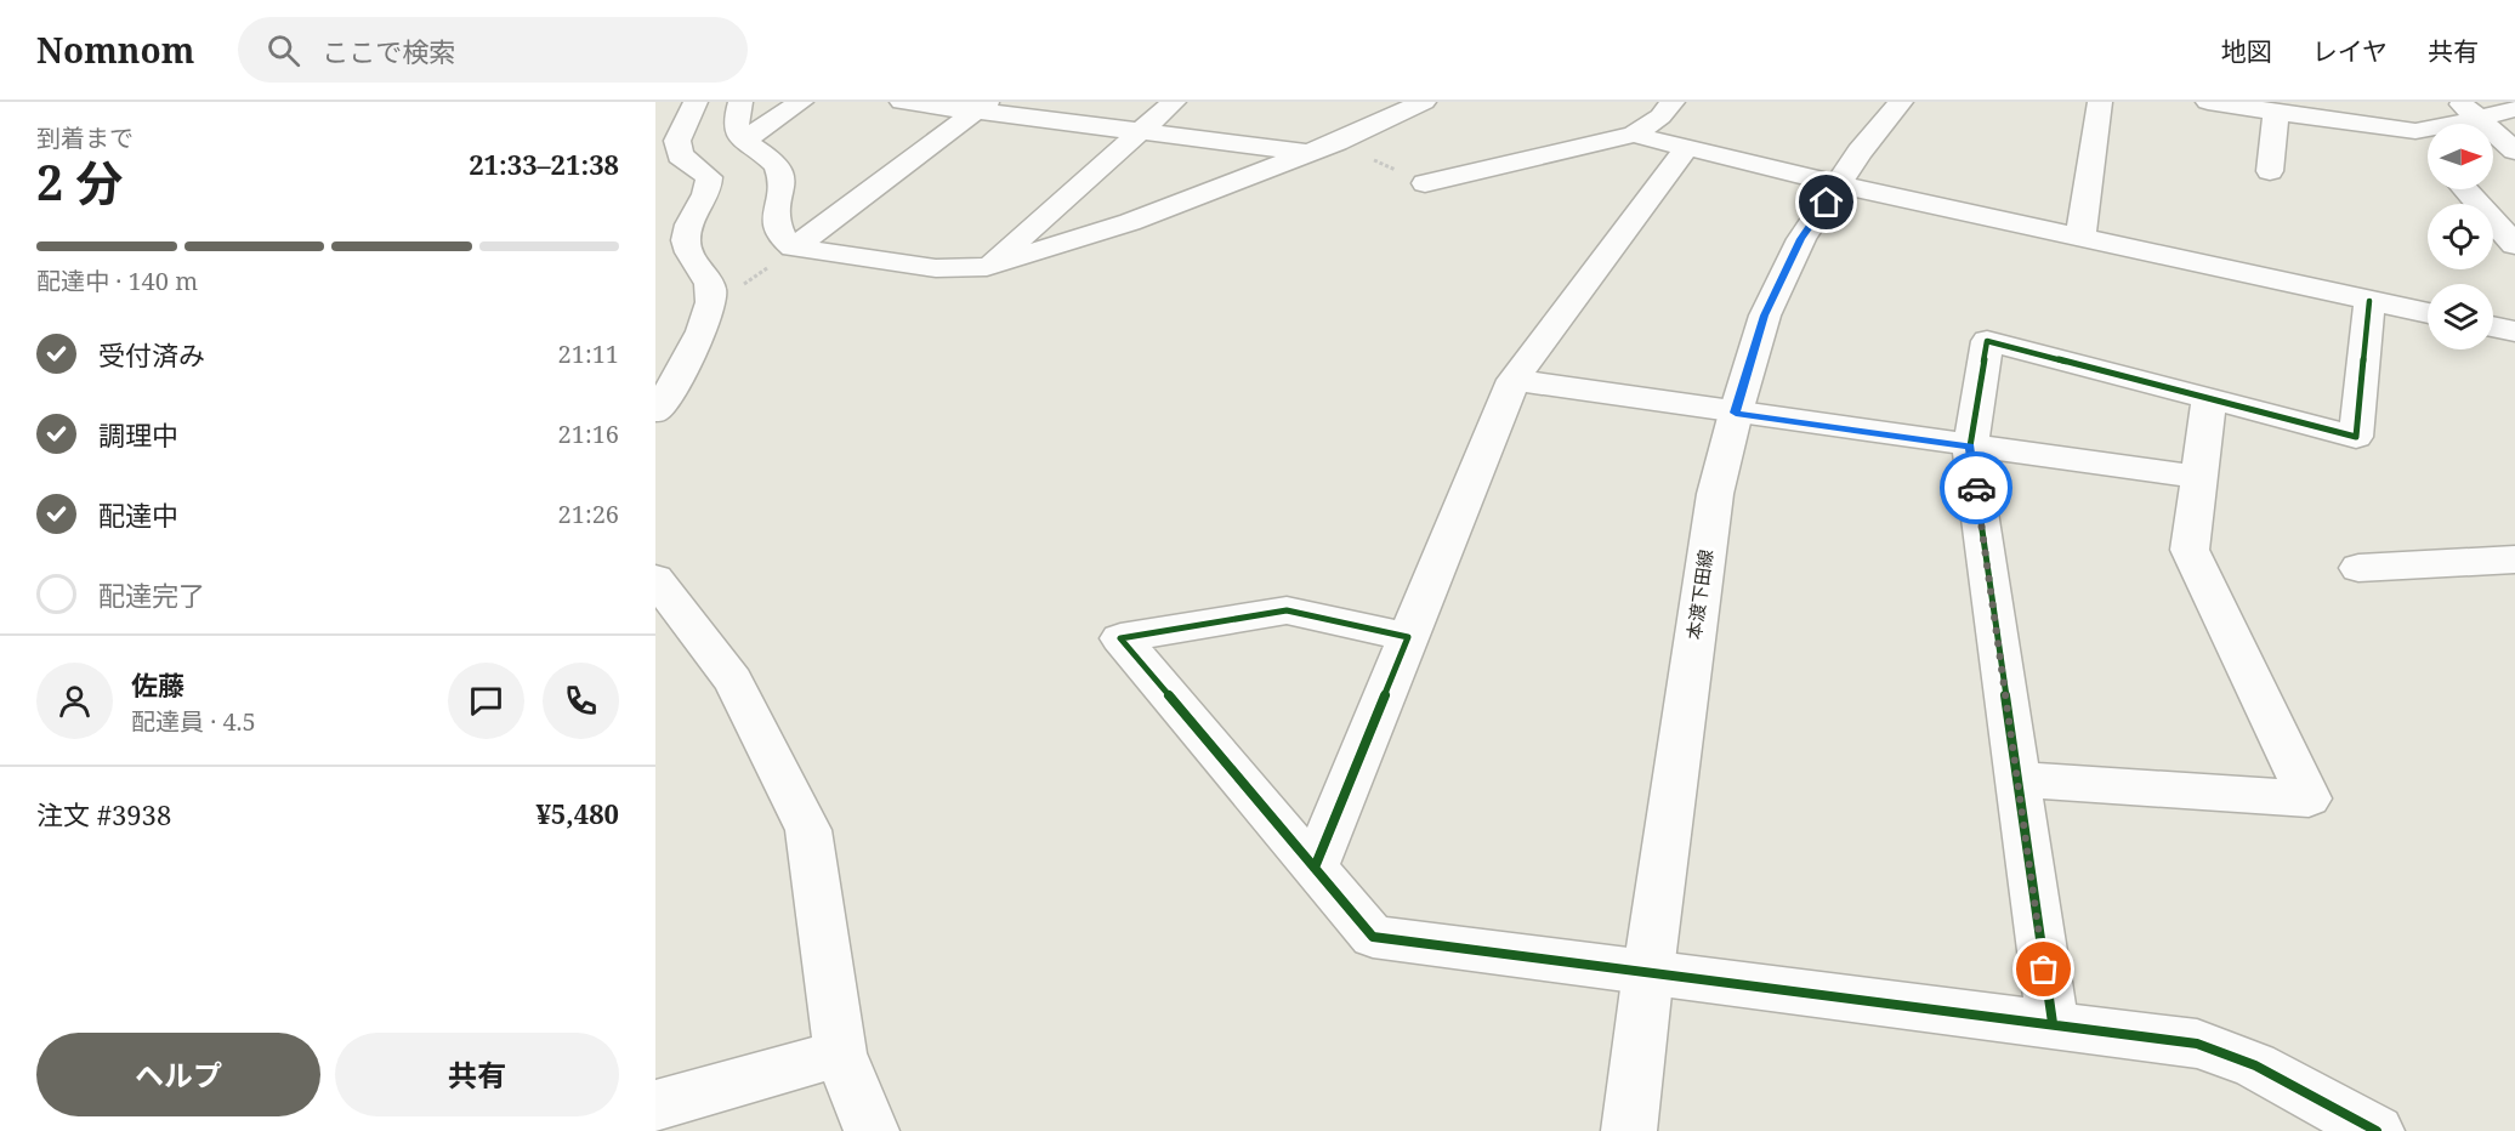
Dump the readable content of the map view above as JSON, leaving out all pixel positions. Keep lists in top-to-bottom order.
{
  "streets": {
    "street": ["本渡下田線"]
  },
  "north": "right",
  "page": {
    "header": "Nomnom",
    "search": "ここで検索",
    "nav": ["地図", "レイヤ", "共有"],
    "heading": ["2 分", "到着まで", "21:33–21:38"],
    "panel": [
      "佐藤",
      "配達員 · 4.5",
      "注文 #3938",
      "¥5,480"
    ],
    "bar": "配達中 · 140 m",
    "list": [
      ["受付済み", "21:11"],
      ["調理中", "21:16"],
      ["配達中", "21:26"],
      "配達完了"
    ],
    "buttons": ["ヘルプ", "共有"]
  }
}
